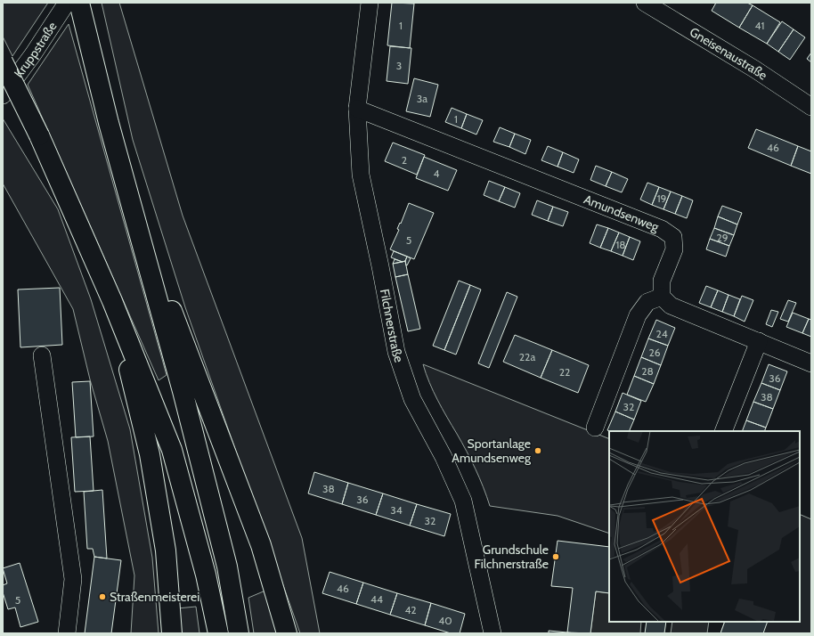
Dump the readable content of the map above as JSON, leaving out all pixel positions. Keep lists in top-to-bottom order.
{
  "streets": {
    "street": [
      "Kruppstraße",
      "Gneisenaustraße",
      "Amundsenweg",
      "Filchnerstraße"
    ]
  },
  "crossings": [
    ["Amundsenweg", "Filchnerstraße"]
  ],
  "places": ["Sportanlage Amundsenweg", "Grundschule Filchnerstraße", "Straßenmeisterei"],
  "house_numbers": [
    "1",
    "41",
    "3",
    "3a",
    "1",
    "46",
    "2",
    "4",
    "19",
    "29",
    "5",
    "18",
    "24",
    "26",
    "22a",
    "28",
    "22",
    "36",
    "38",
    "32",
    "38",
    "36",
    "34",
    "32",
    "46",
    "44",
    "5",
    "42",
    "40"
  ]
}
